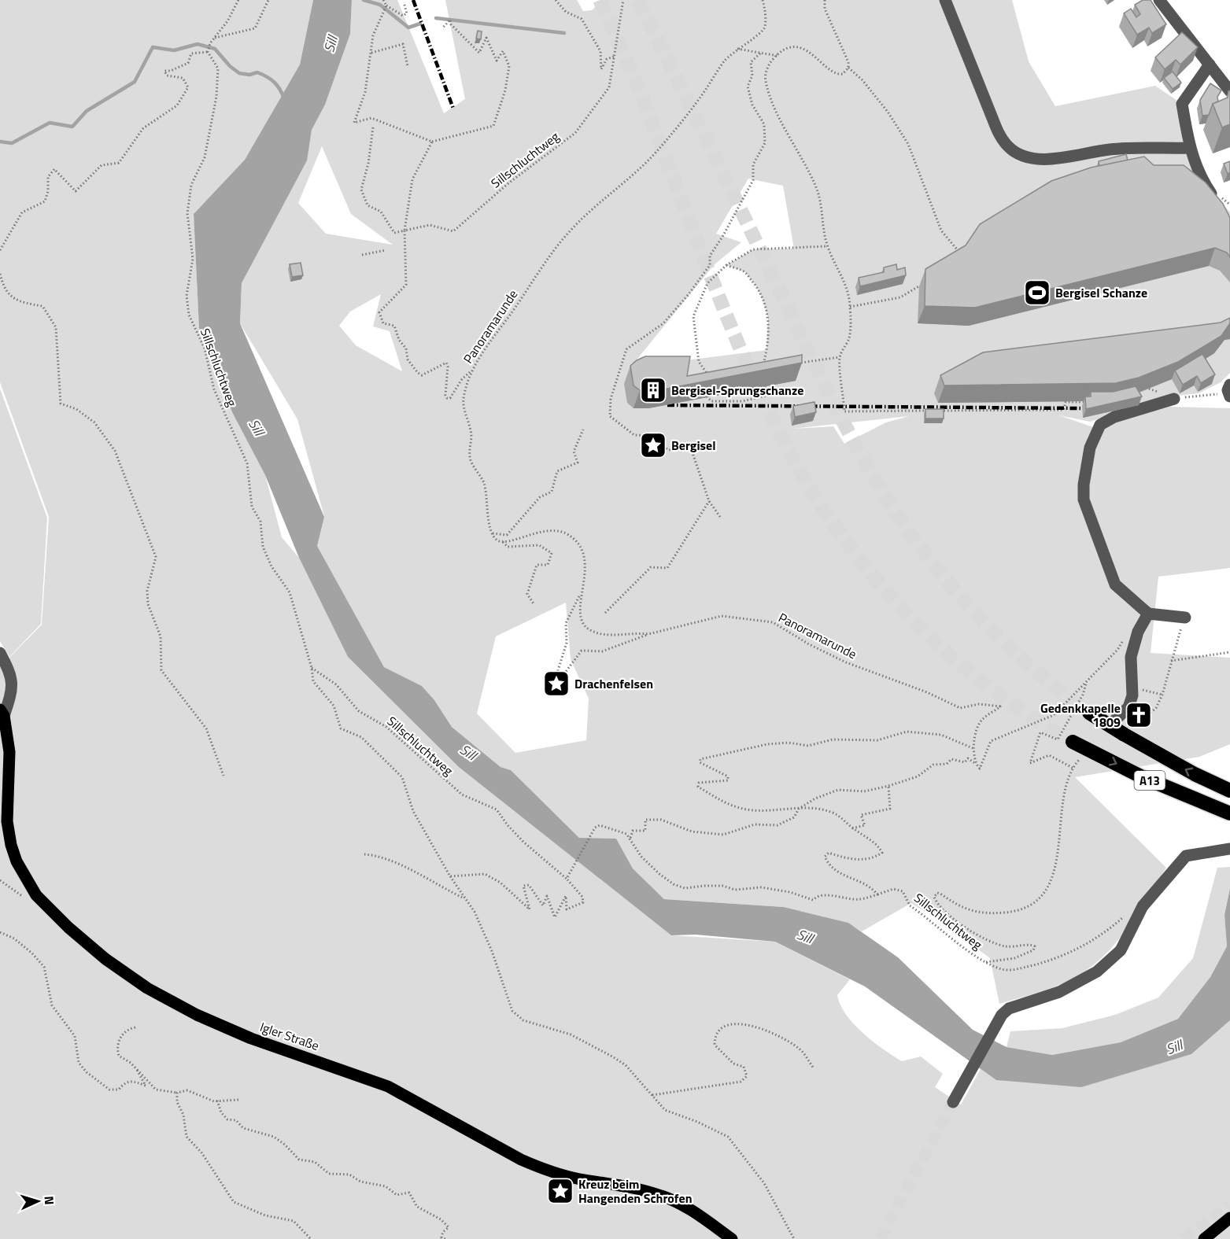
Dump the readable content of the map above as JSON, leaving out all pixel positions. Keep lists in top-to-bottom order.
{
  "streets": {
    "highway": ["A13"],
    "main road": ["Igler Straße"],
    "path": ["Sillschluchtweg", "Panoramarunde"]
  },
  "water": ["Sill"],
  "places": {
    "sports": ["Bergisel Schanze"],
    "building": ["Bergisel-Sprungschanze"],
    "place": ["Bergisel", "Drachenfelsen", "Kreuz beim Hangenden Schrofen"],
    "church": ["Gedenkkapelle 1809"]
  },
  "north": "right"
}
